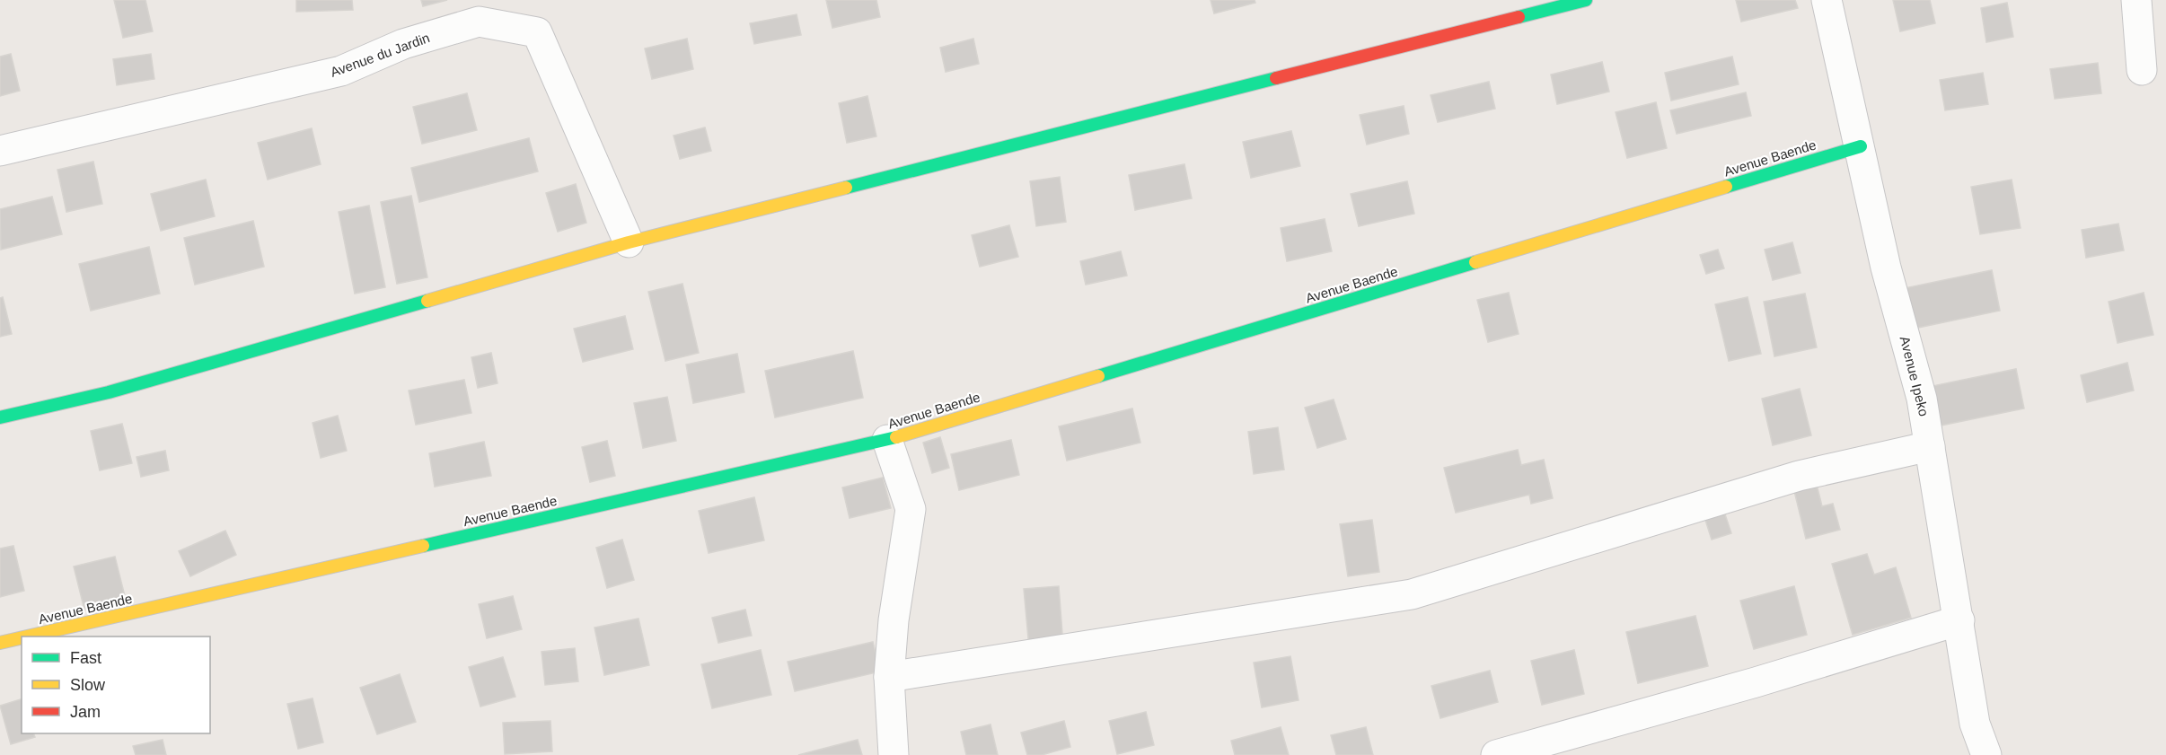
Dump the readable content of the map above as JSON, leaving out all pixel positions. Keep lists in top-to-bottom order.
{
  "streets": {
    "street": ["Avenue du Jardin", "Avenue Baende", "Avenue Ipeko"]
  },
  "crossings": [
    ["Avenue Baende", "Avenue Ipeko"]
  ],
  "legend": ["Fast", "Slow", "Jam"]
}
